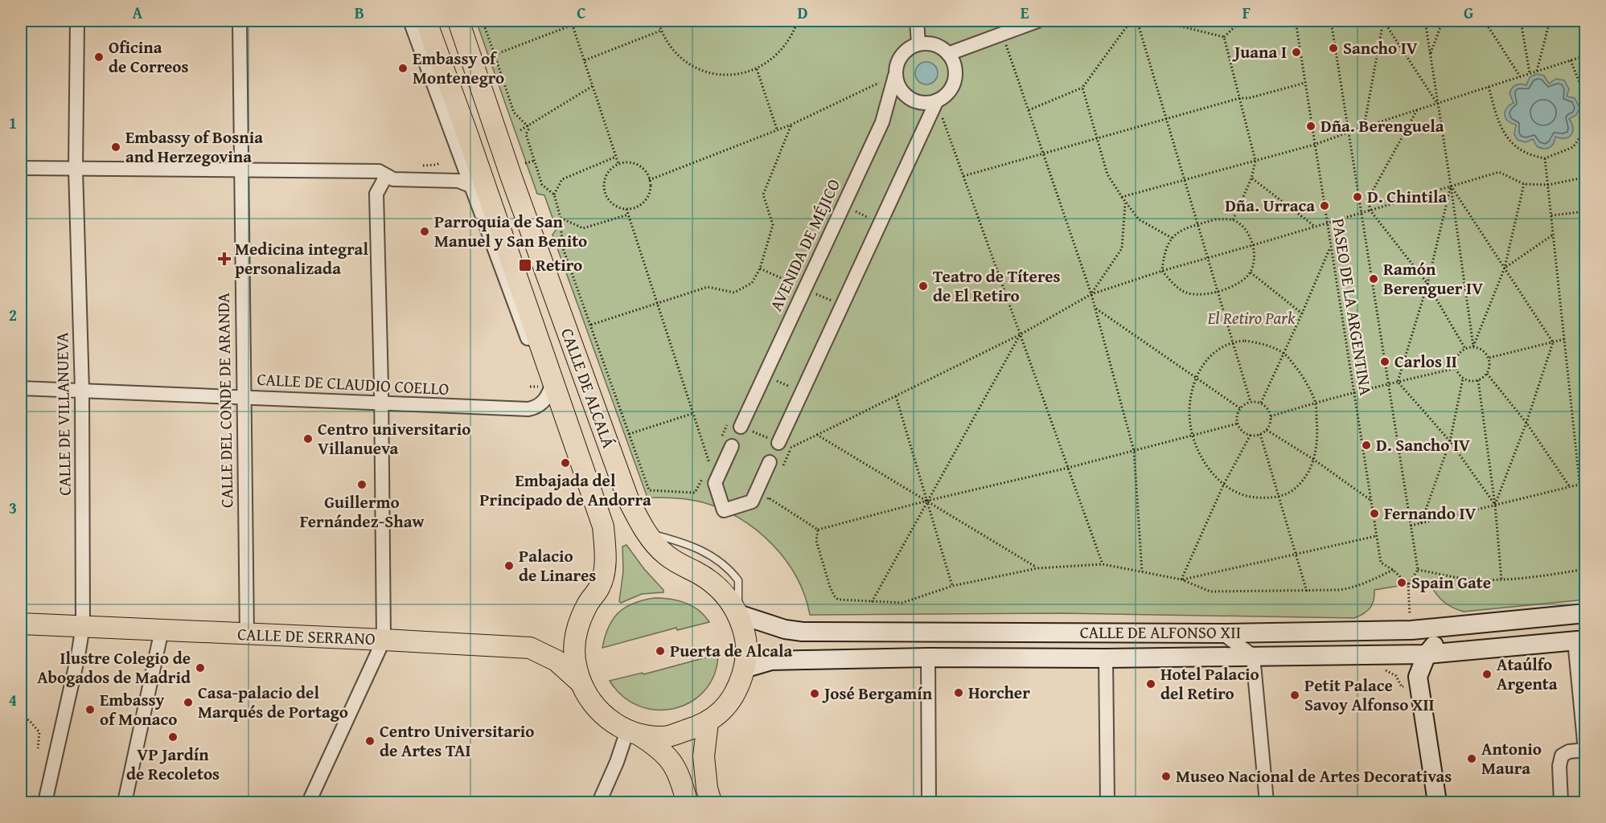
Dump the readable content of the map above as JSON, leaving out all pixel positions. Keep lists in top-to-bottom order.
{
  "streets": {
    "main road": ["CALLE DE ALCALÁ", "CALLE DE ALFONSO XII", "CALLE DE SERRANO"],
    "street": [
      "AVENIDA DE MÉJICO",
      "CALLE DE CLAUDIO COELLO",
      "CALLE DEL CONDE DE ARANDA",
      "CALLE DE VILLANUEVA"
    ],
    "path": ["PASEO DE LA ARGENTINA"]
  },
  "crossings": [
    ["CALLE DE CLAUDIO COELLO", "CALLE DE ALCALÁ"],
    ["CALLE DE CLAUDIO COELLO", "CALLE DEL CONDE DE ARANDA"],
    ["CALLE DE CLAUDIO COELLO", "CALLE DE VILLANUEVA"],
    ["CALLE DE ALCALÁ", "CALLE DE ALFONSO XII"],
    ["CALLE DE ALCALÁ", "CALLE DE SERRANO"],
    ["CALLE DEL CONDE DE ARANDA", "CALLE DE SERRANO"],
    ["CALLE DE VILLANUEVA", "CALLE DE SERRANO"]
  ],
  "parks": ["El Retiro Park"],
  "places": {
    "other": [
      "Sancho IV",
      "Juana I",
      "Oficina de Correos",
      "Embassy of Montenegro",
      "Dña. Berenguela",
      "Embassy of Bosnia and Herzegovina",
      "D. Chintila",
      "Dña. Urraca",
      "Parroquia de San Manuel y San Benito",
      "Ramón Berenguer IV",
      "Teatro de Títeres de El Retiro",
      "Carlos II",
      "Centro universitario Villanueva",
      "D. Sancho IV",
      "Embajada del Principado de Andorra",
      "Guillermo Fernández-Shaw",
      "Fernando IV",
      "Palacio de Linares",
      "Spain Gate",
      "Puerta de Alcala",
      "Ilustre Colegio de Abogados de Madrid",
      "Ataúlfo Argenta",
      "Hotel Palacio del Retiro",
      "Horcher",
      "José Bergamín",
      "Petit Palace Savoy Alfonso XII",
      "Casa-palacio del Marqués de Portago",
      "Embassy of Monaco",
      "VP Jardín de Recoletos",
      "Centro Universitario de Artes TAI",
      "Antonio Maura",
      "Museo Nacional de Artes Decorativas"
    ],
    "health": ["Medicina integral personalizada"],
    "transit": ["Retiro"]
  },
  "grid": {
    "columns": [
      "A",
      "B",
      "C",
      "D",
      "E",
      "F",
      "G"
    ],
    "rows": [
      "1",
      "2",
      "3",
      "4"
    ]
  }
}
